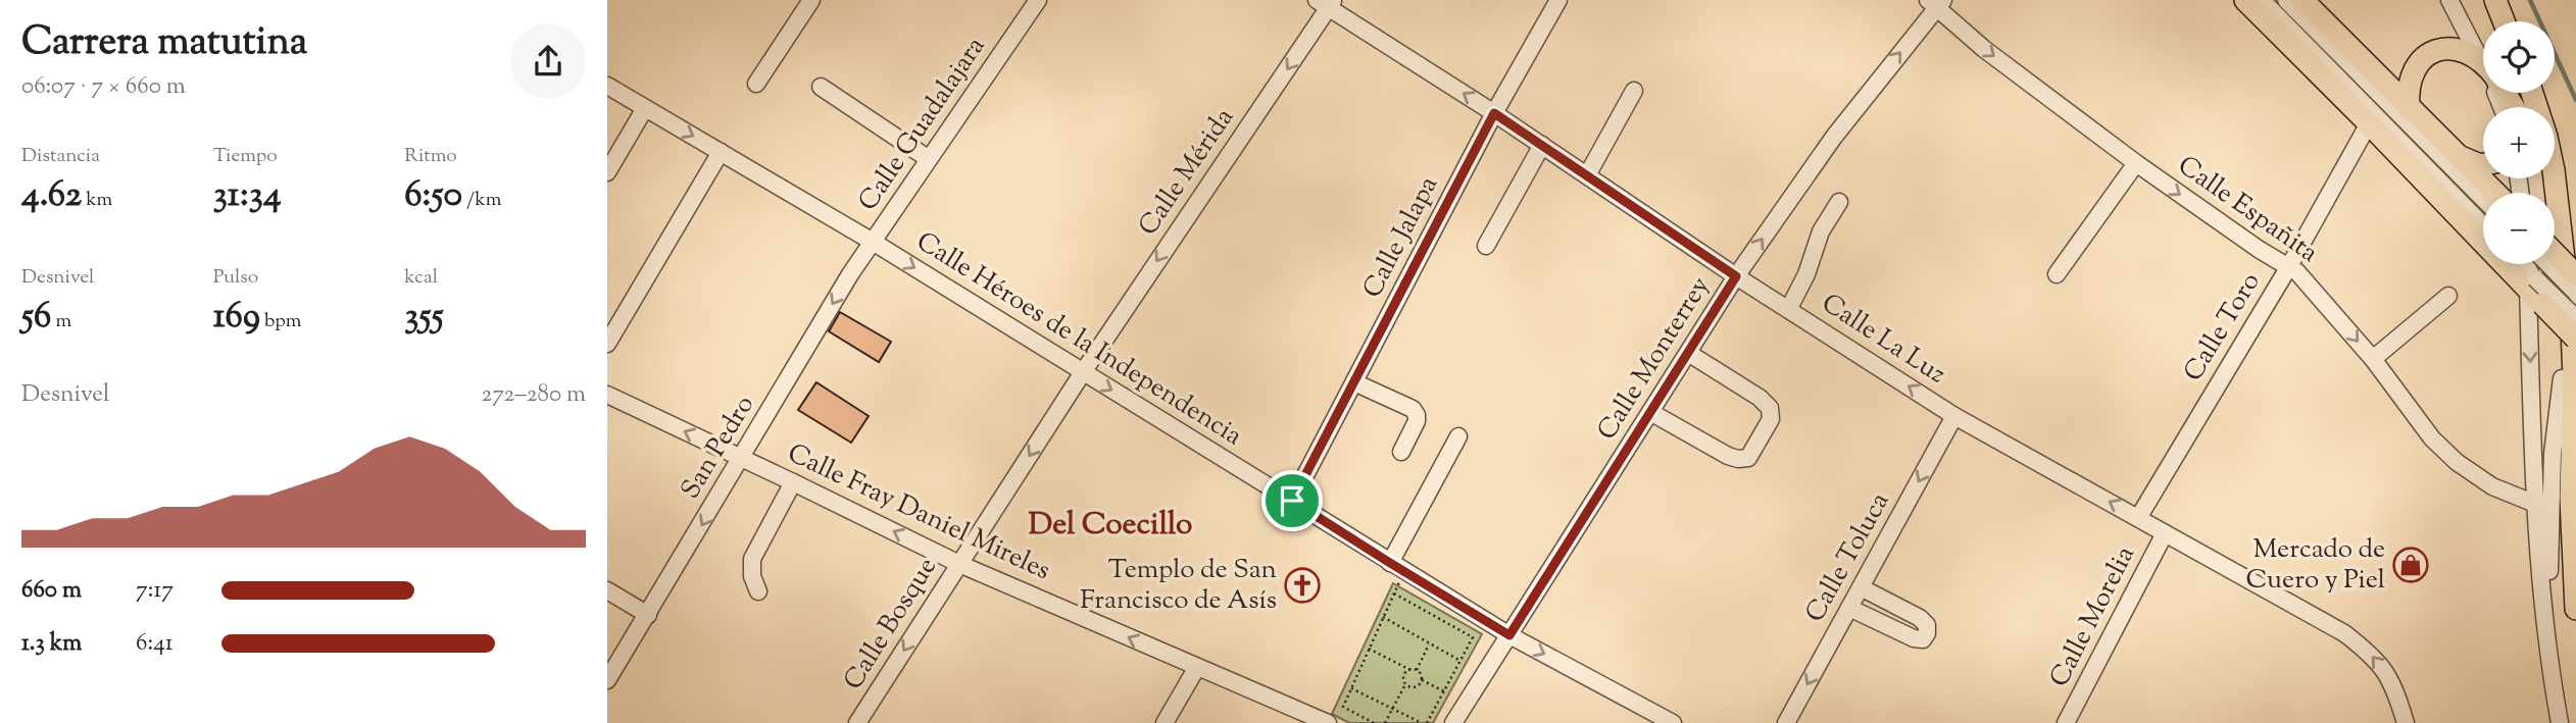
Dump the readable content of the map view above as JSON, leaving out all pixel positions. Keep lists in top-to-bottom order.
{
  "streets": {
    "street": [
      "Calle Guadalajara",
      "Calle Mérida",
      "Calle Españita",
      "Calle Jalapa",
      "Calle Toro",
      "Calle Héroes de la Independencia",
      "Calle La Luz",
      "Calle Monterrey",
      "San Pedro",
      "Calle Fray Daniel Mireles",
      "Calle Toluca",
      "Calle Morelia",
      "Calle Bosque"
    ]
  },
  "crossings": [
    ["Calle Guadalajara", "Calle Héroes de la Independencia"],
    ["Calle Guadalajara", "San Pedro"],
    ["Calle Mérida", "Calle Héroes de la Independencia"],
    ["Calle Mérida", "Calle La Luz"],
    ["Calle Mérida", "Calle Bosque"],
    ["Calle Españita", "Calle Toro"],
    ["Calle Españita", "Calle Monterrey"],
    ["Calle Jalapa", "Calle Héroes de la Independencia"],
    ["Calle Jalapa", "Calle La Luz"],
    ["Calle Toro", "Calle La Luz"],
    ["Calle Héroes de la Independencia", "Calle Monterrey"],
    ["Calle Héroes de la Independencia", "San Pedro"],
    ["Calle Héroes de la Independencia", "Calle Bosque"],
    ["Calle La Luz", "Calle Monterrey"],
    ["Calle La Luz", "Calle Toluca"],
    ["Calle La Luz", "Calle Morelia"],
    ["San Pedro", "Calle Fray Daniel Mireles"],
    ["Calle Fray Daniel Mireles", "Calle Bosque"]
  ],
  "one_way": [
    "Calle Mérida",
    "Calle Españita",
    "Calle Héroes de la Independencia",
    "Calle La Luz",
    "San Pedro",
    "Calle Fray Daniel Mireles",
    "Calle Toluca",
    "Calle Bosque"
  ],
  "districts": ["Del Coecillo"],
  "places": {
    "shop": ["Mercado de Cuero y Piel"],
    "church": ["Templo de San Francisco de Asís"]
  },
  "page": {
    "heading": ["Carrera matutina", "06:07 · 7 × 660 m"],
    "map_buttons": ["+", "−"],
    "stats": [
      ["Distancia", "4.62 km"],
      ["Tiempo", "31:34"],
      ["Ritmo", "6:50 /km"],
      ["Desnivel", "56 m"],
      ["Pulso", "169 bpm"],
      ["kcal", "355"]
    ],
    "chart": ["Desnivel", "272–280 m"],
    "list": [
      {
        "name": "660 m",
        "note": "7:17"
      },
      {
        "name": "1.3 km",
        "note": "6:41"
      }
    ]
  }
}
